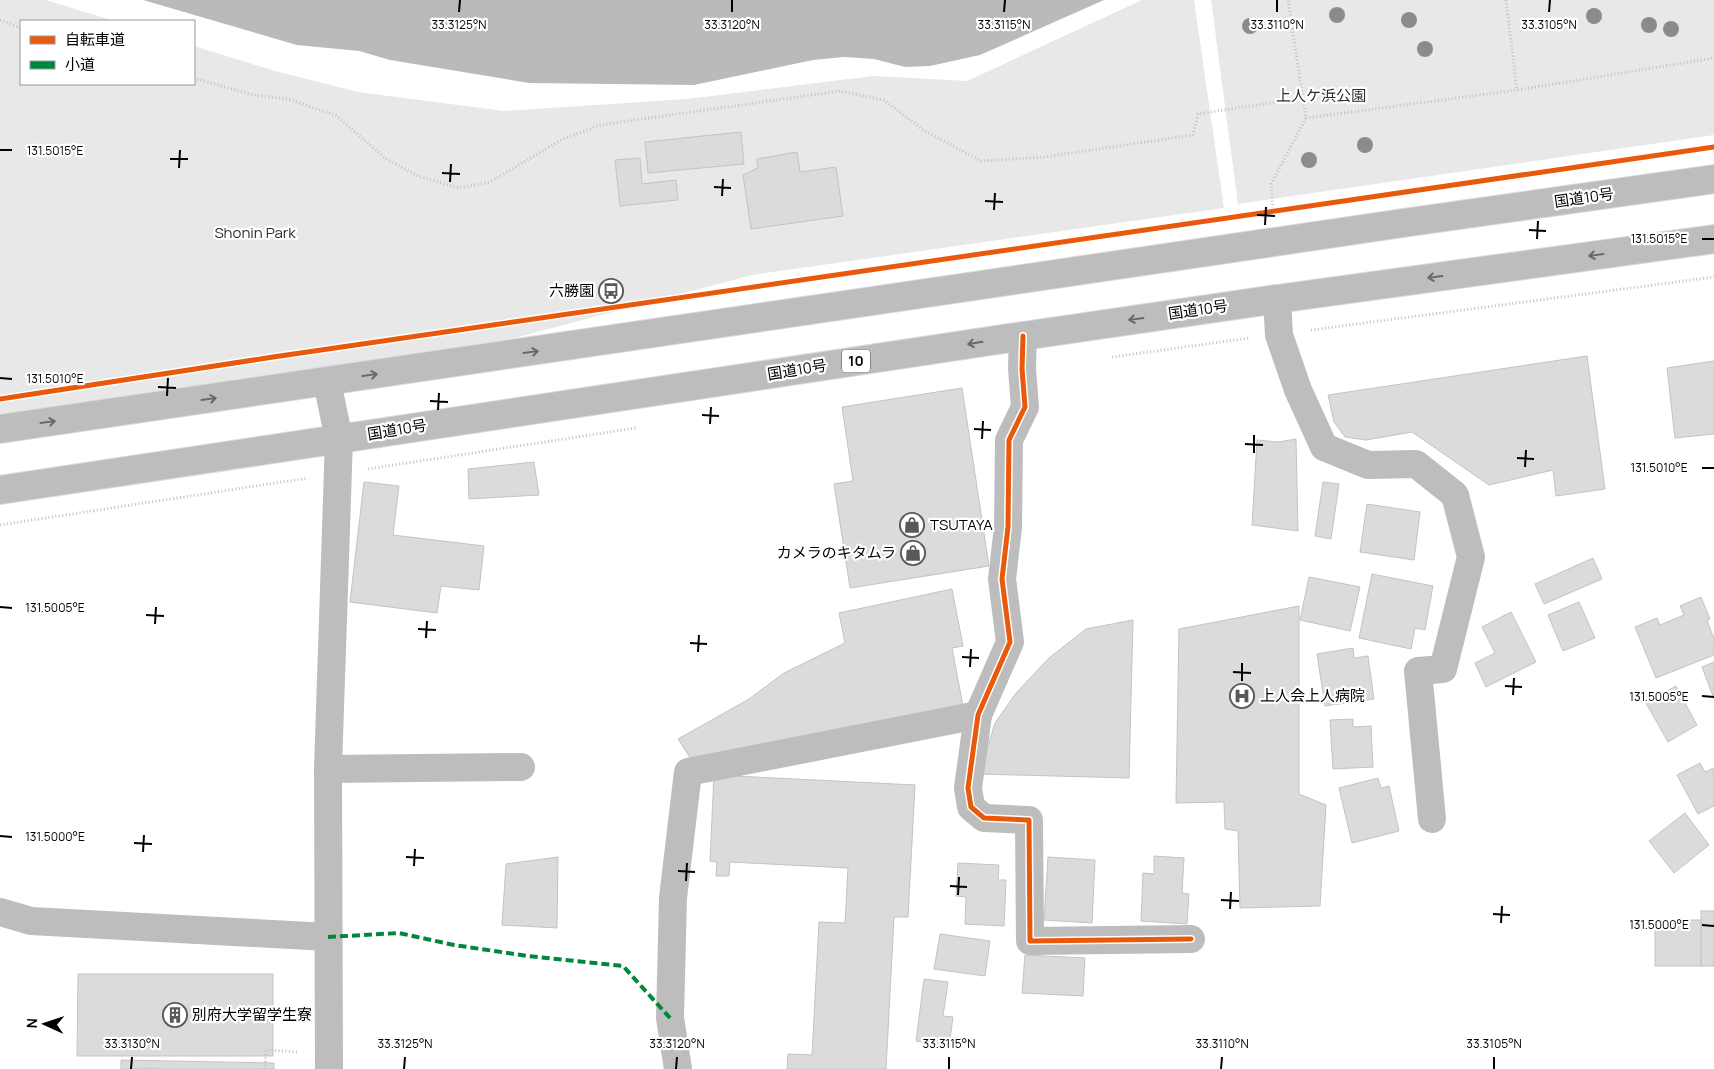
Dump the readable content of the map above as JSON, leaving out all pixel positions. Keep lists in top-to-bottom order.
{
  "streets": {
    "main road": ["国道10号", "10"]
  },
  "parks": ["上人ケ浜公園", "Shonin Park"],
  "places": {
    "bus stop": ["六勝園"],
    "shop": ["TSUTAYA", "カメラのキタムラ"],
    "hospital": ["上人会上人病院"],
    "building": ["別府大学留学生寮"]
  },
  "legend": ["自転車道", "小道"],
  "north": "left",
  "coordinates": [
    "33.3125°N",
    "33.3120°N",
    "33.3115°N",
    "33.3110°N",
    "33.3105°N",
    "131.5015°E",
    "131.5010°E",
    "131.5005°E",
    "131.5000°E",
    "33.3130°N"
  ]
}
